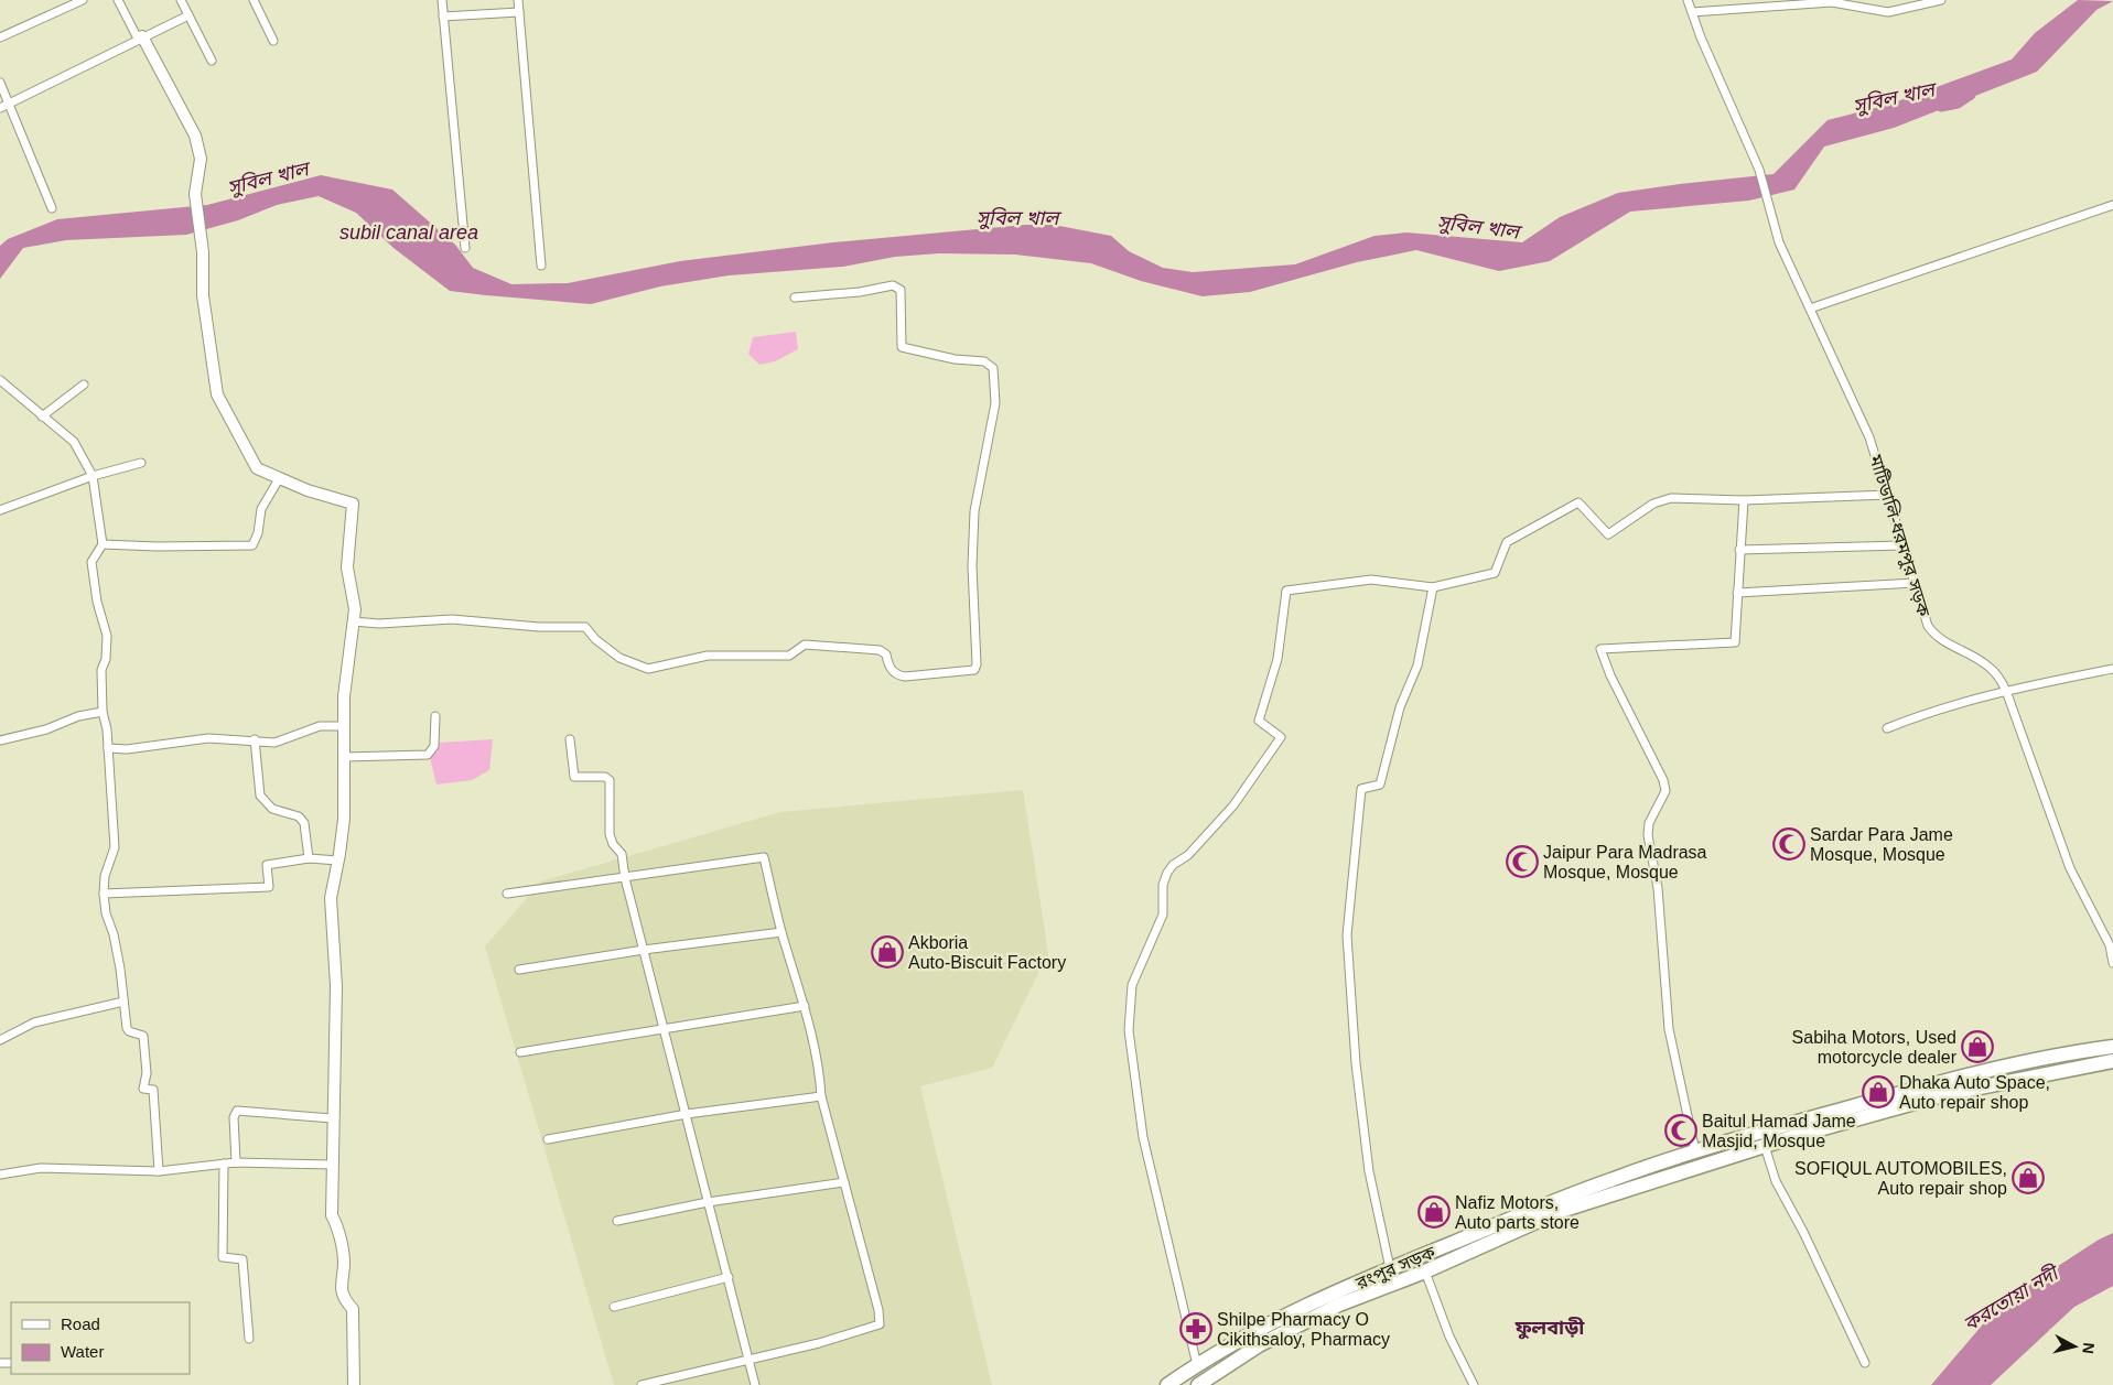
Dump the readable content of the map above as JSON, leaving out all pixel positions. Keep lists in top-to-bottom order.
{
  "streets": {
    "highway": ["রংপুর সড়ক"],
    "street": ["মাটিডালি-ধরমপুর সড়ক"]
  },
  "districts": ["ফুলবাড়ী"],
  "water": ["সুবিল খাল", "subil canal area", "করতোয়া নদী"],
  "places": {
    "mosque": ["Sardar Para Jame Mosque, Mosque", "Jaipur Para Madrasa Mosque, Mosque", "Baitul Hamad Jame Masjid, Mosque"],
    "shop": [
      "Akboria Auto-Biscuit Factory",
      "Sabiha Motors, Used motorcycle dealer",
      "Dhaka Auto Space, Auto repair shop",
      "SOFIQUL AUTOMOBILES, Auto repair shop",
      "Nafiz Motors, Auto parts store"
    ],
    "pharmacy": ["Shilpe Pharmacy O Cikithsaloy, Pharmacy"]
  },
  "legend": ["Road", "Water"],
  "north": "right"
}
